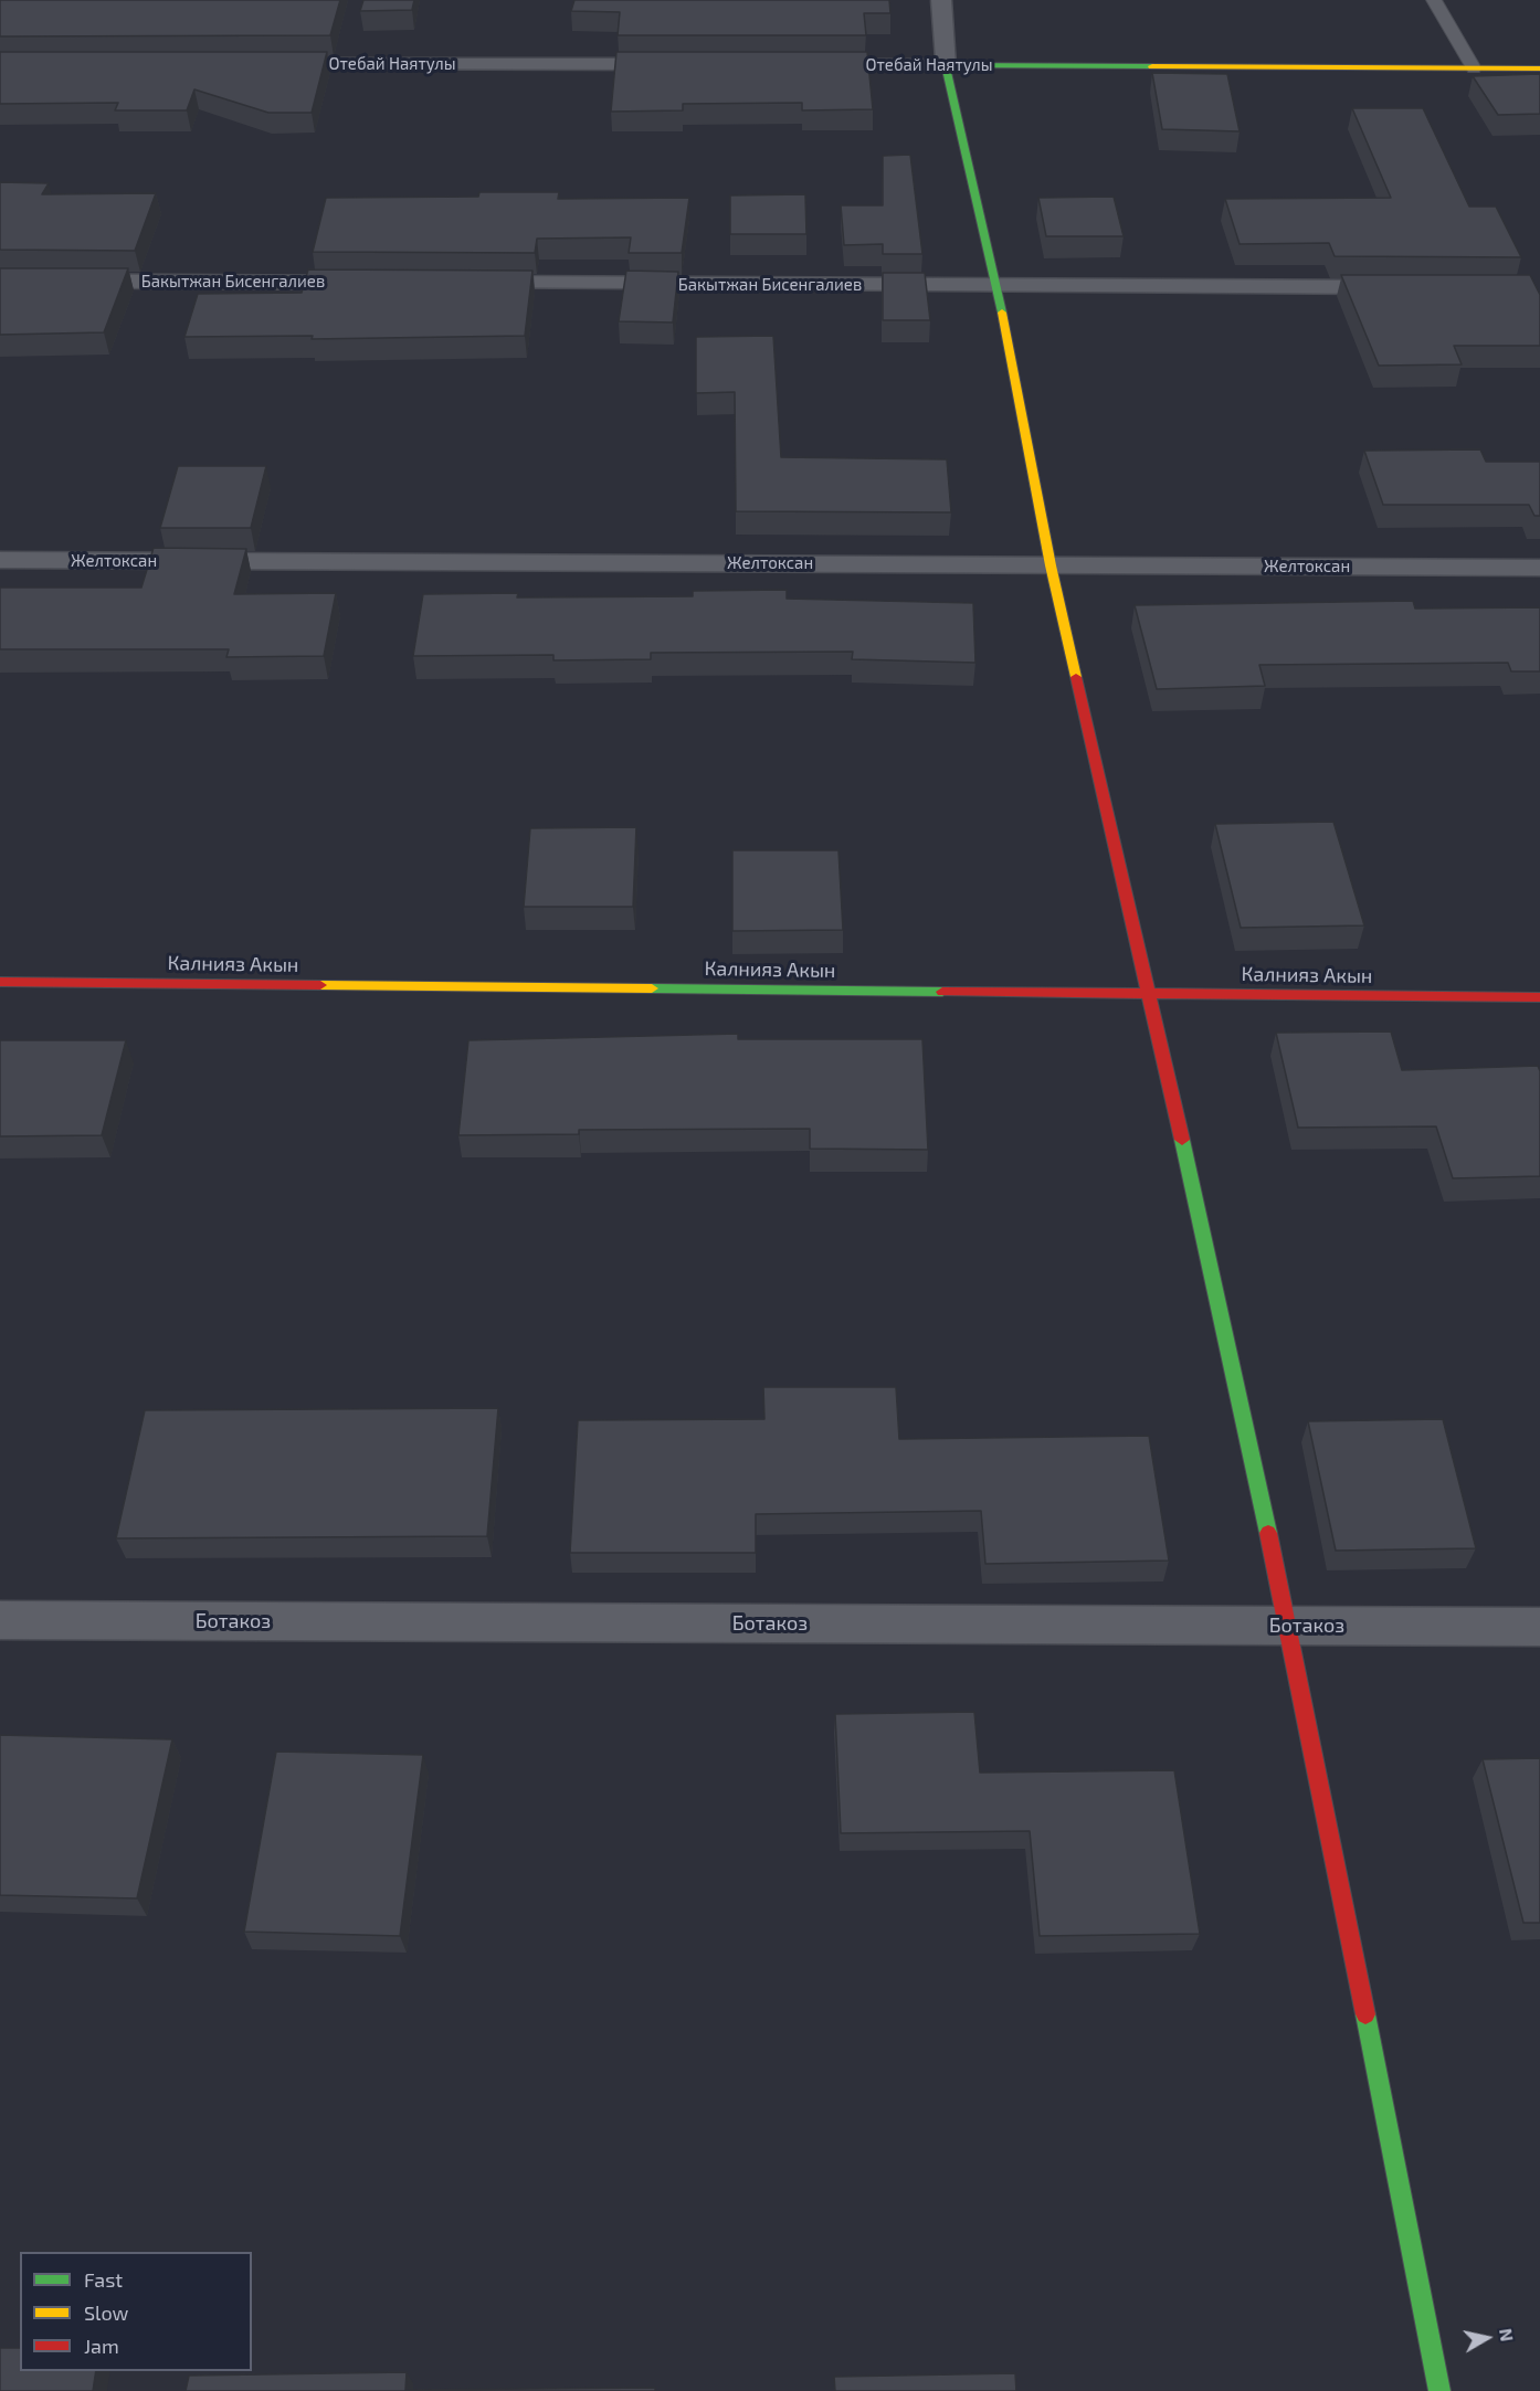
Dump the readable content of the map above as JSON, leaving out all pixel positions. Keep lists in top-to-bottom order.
{
  "streets": {
    "street": [
      "Отебай Наятулы",
      "Бакытжан Бисенгалиев",
      "Желтоксан",
      "Калнияз Акын",
      "Ботакоз"
    ]
  },
  "legend": ["Fast", "Slow", "Jam"],
  "north": "right"
}
